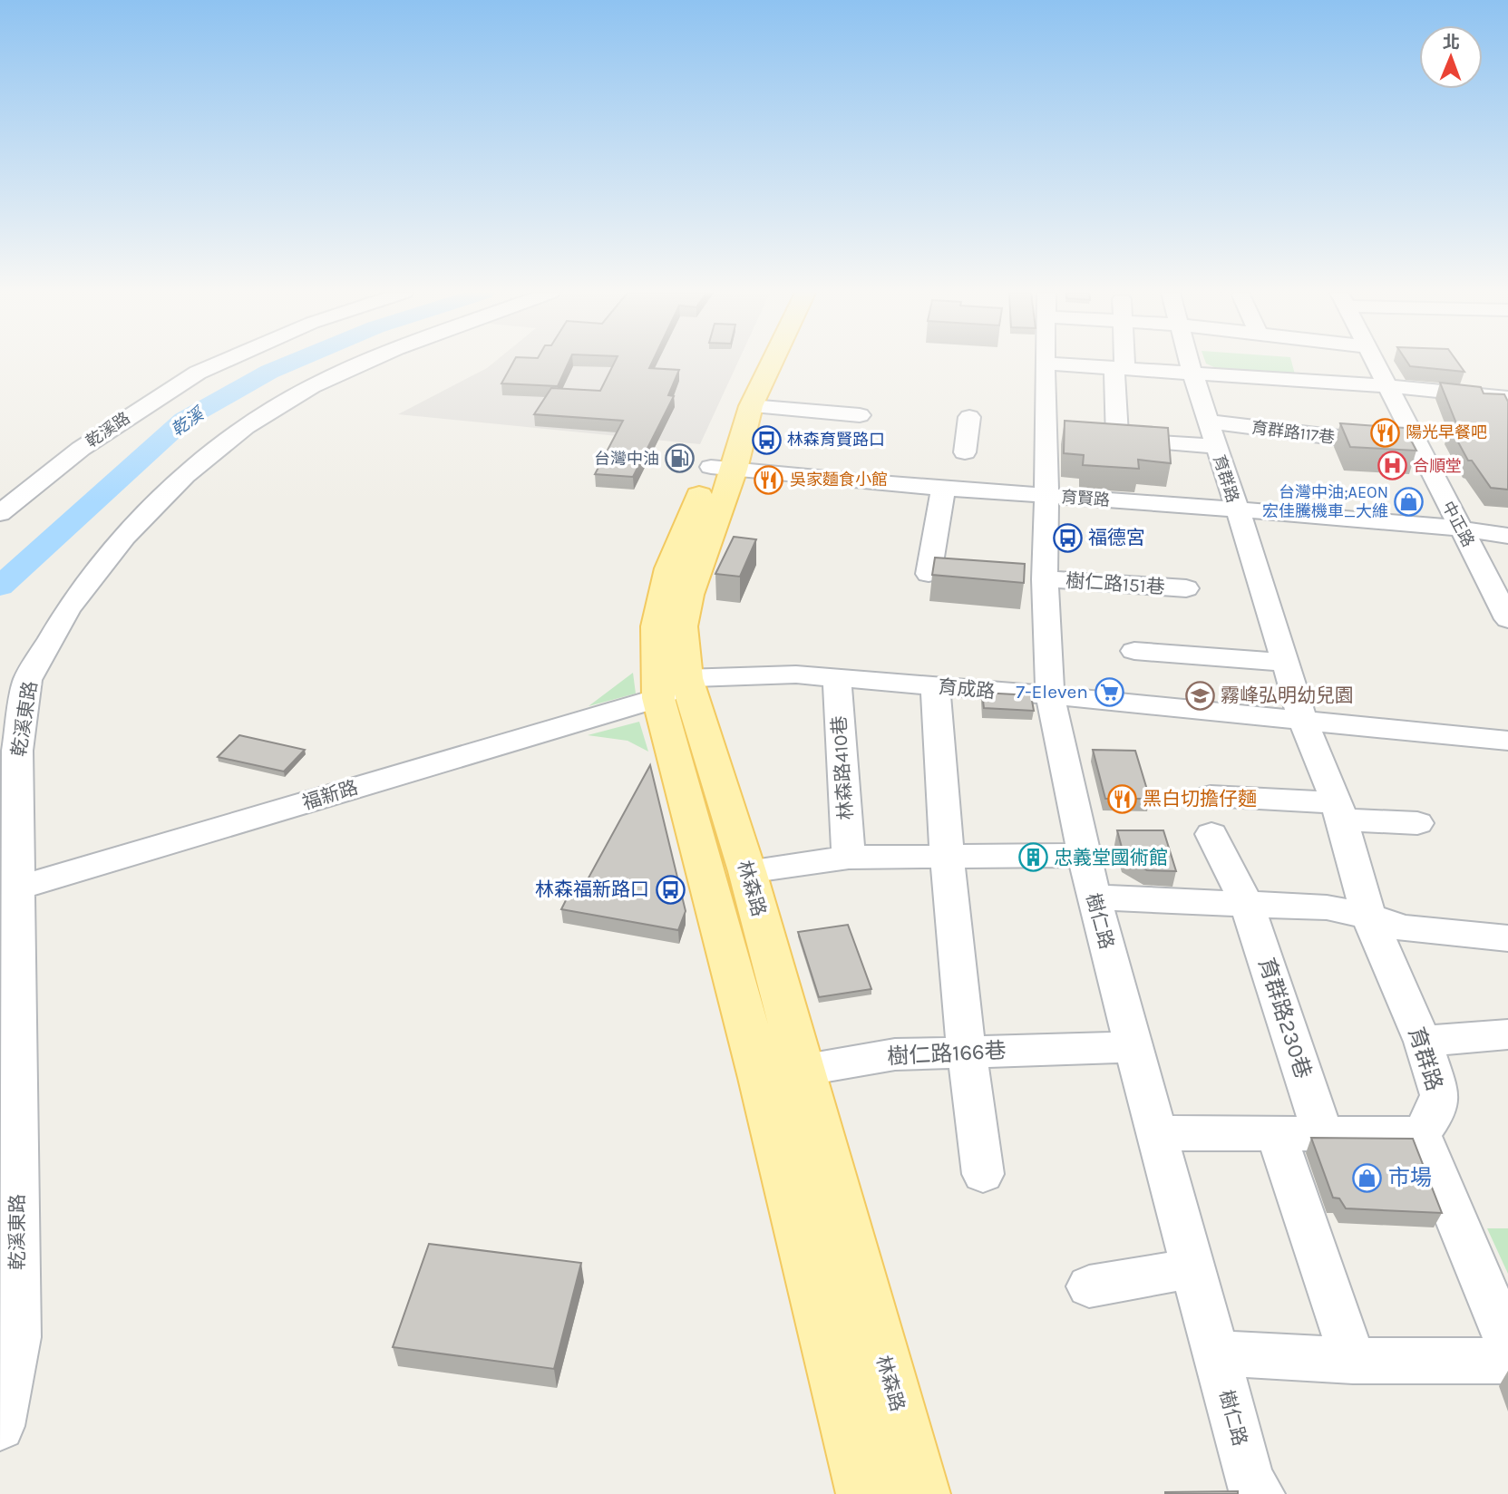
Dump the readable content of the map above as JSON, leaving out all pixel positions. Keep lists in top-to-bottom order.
{
  "streets": {
    "main road": ["林森路"],
    "street": [
      "乾溪路",
      "育群路117巷",
      "育群路",
      "育賢路",
      "中正路",
      "樹仁路151巷",
      "育成路",
      "乾溪東路",
      "林森路410巷",
      "福新路",
      "樹仁路",
      "育群路230巷",
      "樹仁路166巷"
    ]
  },
  "crossings": [
    ["育群路117巷", "育群路"],
    ["育群路117巷", "中正路"],
    ["育群路", "育賢路"],
    ["育群路", "育成路"],
    ["育賢路", "中正路"],
    ["育賢路", "林森路"],
    ["育賢路", "樹仁路"],
    ["樹仁路151巷", "樹仁路"],
    ["育成路", "林森路410巷"],
    ["育成路", "福新路"],
    ["育成路", "林森路"],
    ["育成路", "樹仁路"],
    ["乾溪東路", "福新路"],
    ["福新路", "林森路"],
    ["林森路", "樹仁路166巷"],
    ["樹仁路", "樹仁路166巷"]
  ],
  "water": ["乾溪"],
  "places": {
    "restaurant": ["陽光早餐吧", "吳家麵食小館", "黑白切擔仔麵"],
    "bus stop": ["林森育賢路口", "福德宮", "林森福新路口"],
    "fuel station": ["台灣中油"],
    "hospital": ["合順堂"],
    "shop": ["台灣中油;AEON 宏佳騰機車_大維", "市場"],
    "supermarket": ["7-Eleven"],
    "school or university": ["霧峰弘明幼兒園"],
    "building": ["忠義堂國術館"]
  },
  "north": "top"
}
